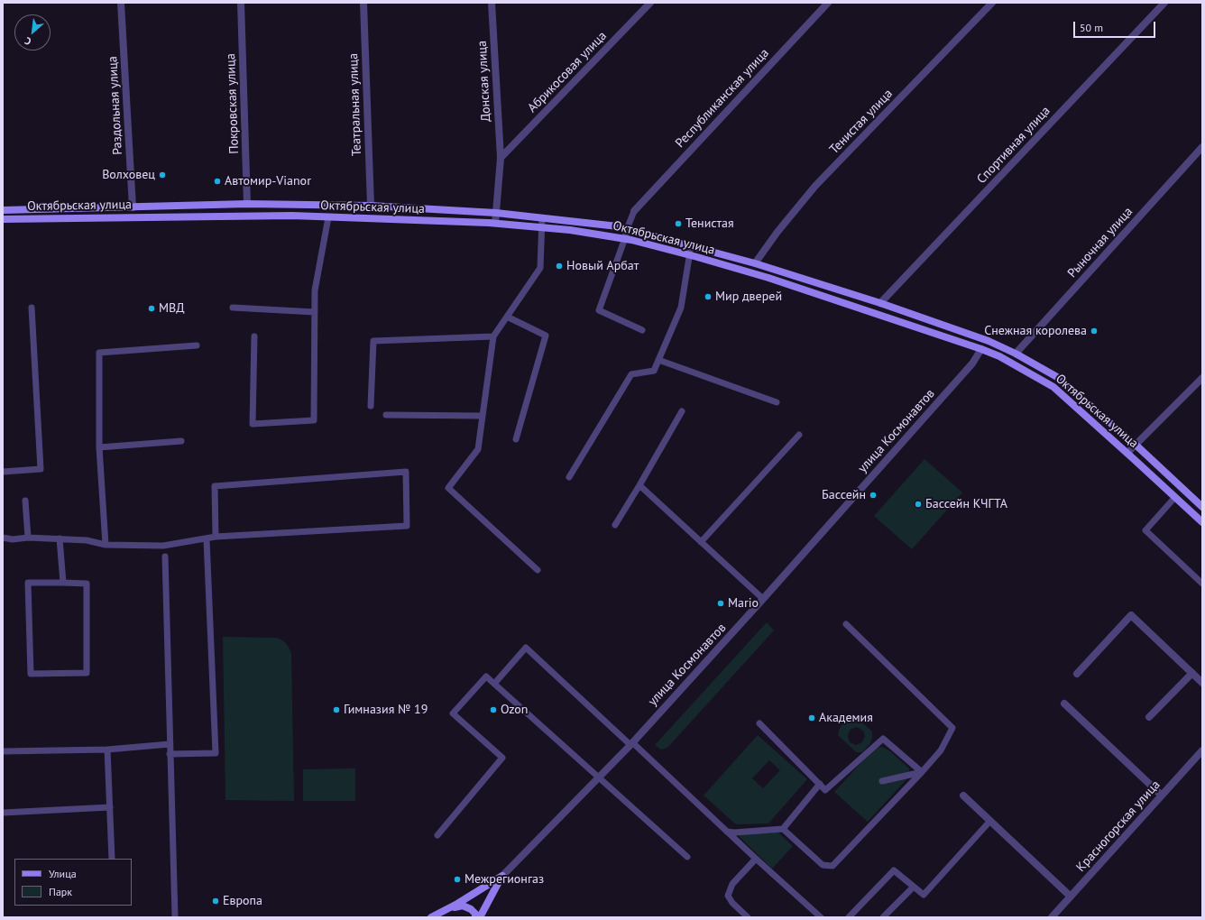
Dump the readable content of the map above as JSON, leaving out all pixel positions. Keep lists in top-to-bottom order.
{
  "streets": {
    "main road": ["Октябрьская улица", "улица Космонавтов"],
    "street": [
      "Абрикосовая улица",
      "Донская улица",
      "Республиканская улица",
      "Покровская улица",
      "Театральная улица",
      "Раздольная улица",
      "Тенистая улица",
      "Спортивная улица",
      "Рыночная улица",
      "Красногорская улица"
    ]
  },
  "crossings": [
    ["Абрикосовая улица", "Донская улица"],
    ["Донская улица", "Октябрьская улица"],
    ["Покровская улица", "Октябрьская улица"],
    ["Театральная улица", "Октябрьская улица"],
    ["Раздольная улица", "Октябрьская улица"],
    ["Тенистая улица", "Октябрьская улица"],
    ["Спортивная улица", "Октябрьская улица"],
    ["Октябрьская улица", "Рыночная улица"],
    ["Октябрьская улица", "улица Космонавтов"]
  ],
  "places": [
    "Волховец",
    "Автомир-Vianor",
    "Тенистая",
    "Новый Арбат",
    "Мир дверей",
    "МВД",
    "Снежная королева",
    "Бассейн",
    "Бассейн КЧГТА",
    "Mario",
    "Гимназия № 19",
    "Ozon",
    "Академия",
    "Межрегионгаз",
    "Европа"
  ],
  "legend": ["Улица", "Парк"],
  "scale_bar": "50 m",
  "north": "bottom left"
}
